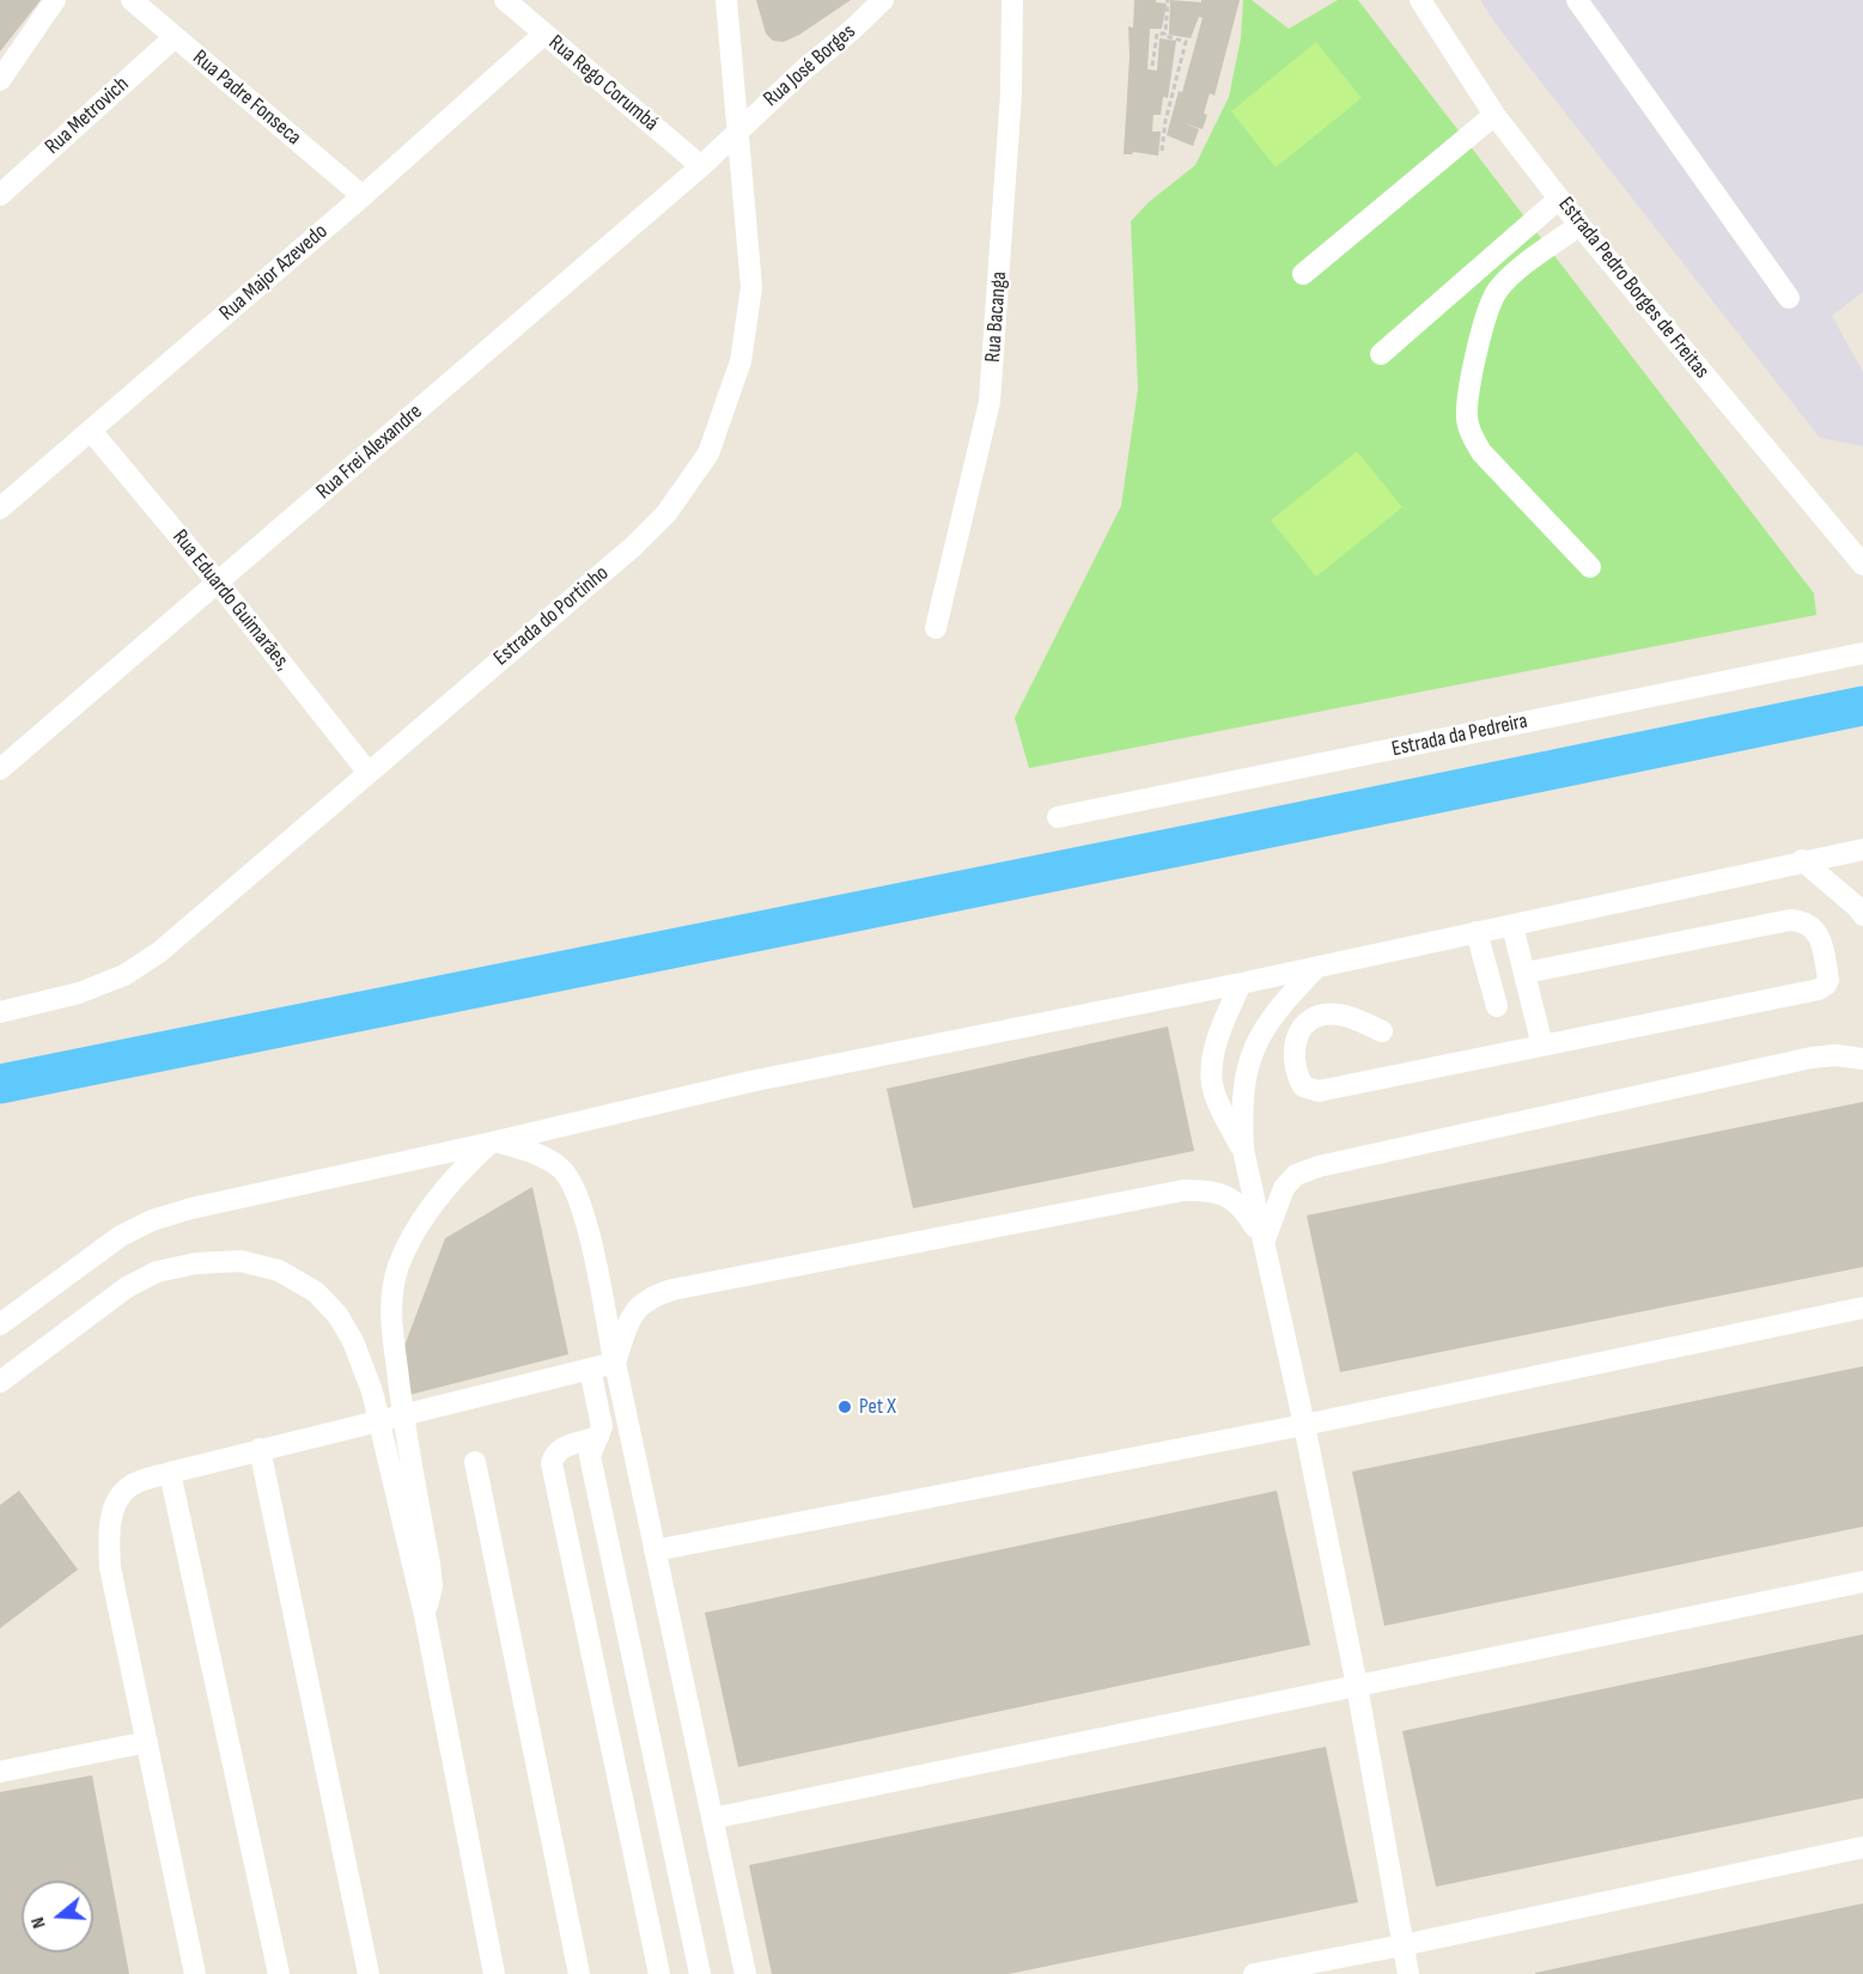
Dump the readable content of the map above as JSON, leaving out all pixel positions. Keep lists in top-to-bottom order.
{
  "streets": {
    "street": [
      "Rua José Borges",
      "Rua Rego Corumbá",
      "Rua Padre Fonseca",
      "Rua Metrovich",
      "Rua Major Azevedo",
      "Estrada Pedro Borges de Freitas",
      "Rua Bacanga",
      "Rua Frei Alexandre",
      "Rua Eduardo Guimarães,",
      "Estrada do Portinho",
      "Estrada da Pedreira"
    ]
  },
  "crossings": [
    ["Rua José Borges", "Rua Frei Alexandre"],
    ["Rua José Borges", "Estrada do Portinho"],
    ["Rua Rego Corumbá", "Rua Major Azevedo"],
    ["Rua Rego Corumbá", "Rua Frei Alexandre"],
    ["Rua Padre Fonseca", "Rua Metrovich"],
    ["Rua Padre Fonseca", "Rua Major Azevedo"],
    ["Rua Major Azevedo", "Rua Eduardo Guimarães,"],
    ["Rua Frei Alexandre", "Rua Eduardo Guimarães,"],
    ["Rua Frei Alexandre", "Estrada do Portinho"],
    ["Rua Eduardo Guimarães,", "Estrada do Portinho"]
  ],
  "places": ["Pet X"],
  "north": "left"
}
